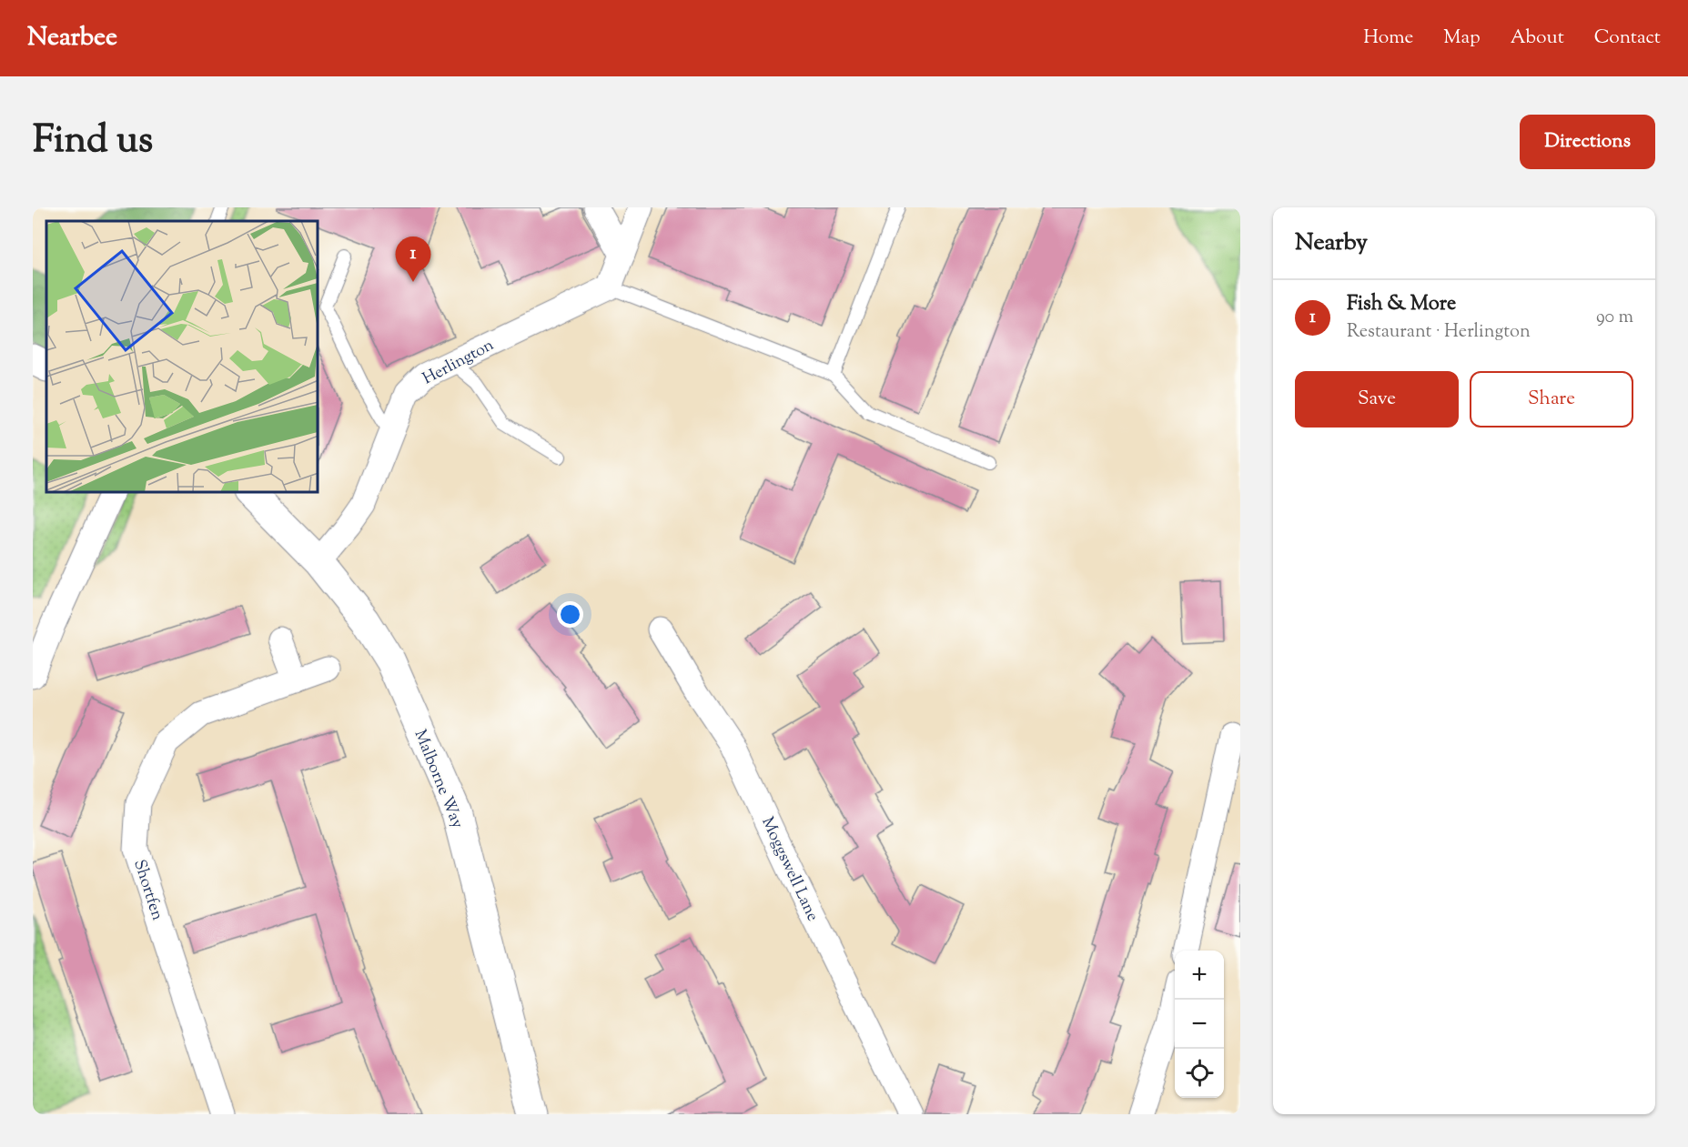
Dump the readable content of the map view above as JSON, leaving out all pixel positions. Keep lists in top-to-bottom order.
{
  "streets": {
    "street": [
      "Herlington",
      "Malborne Way",
      "Moggswell Lane",
      "Shortfen"
    ]
  },
  "crossings": [
    ["Herlington", "Malborne Way"]
  ],
  "page": {
    "header": "Nearbee",
    "nav": [
      "Home",
      "Map",
      "About",
      "Contact"
    ],
    "title": "Find us",
    "buttons": [
      "Directions",
      ["Save", "Share"]
    ],
    "heading": "Nearby",
    "pins": "1",
    "list": [
      {
        "mark": "1",
        "name": "Fish & More",
        "note": "Restaurant · Herlington",
        "value": "90 m"
      }
    ],
    "map_buttons": ["+", "−"]
  }
}
